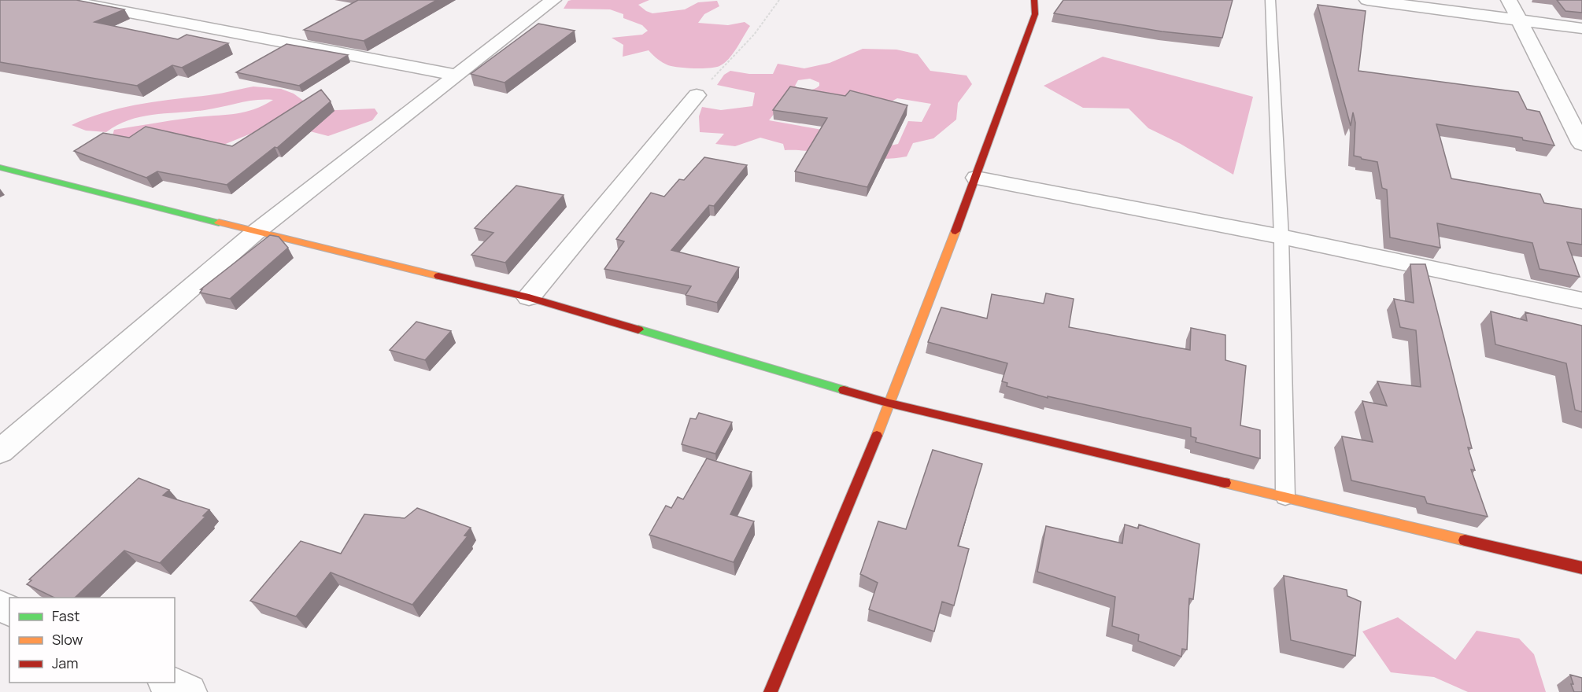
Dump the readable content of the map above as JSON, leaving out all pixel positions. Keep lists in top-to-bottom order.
{
  "legend": ["Fast", "Slow", "Jam"]
}
